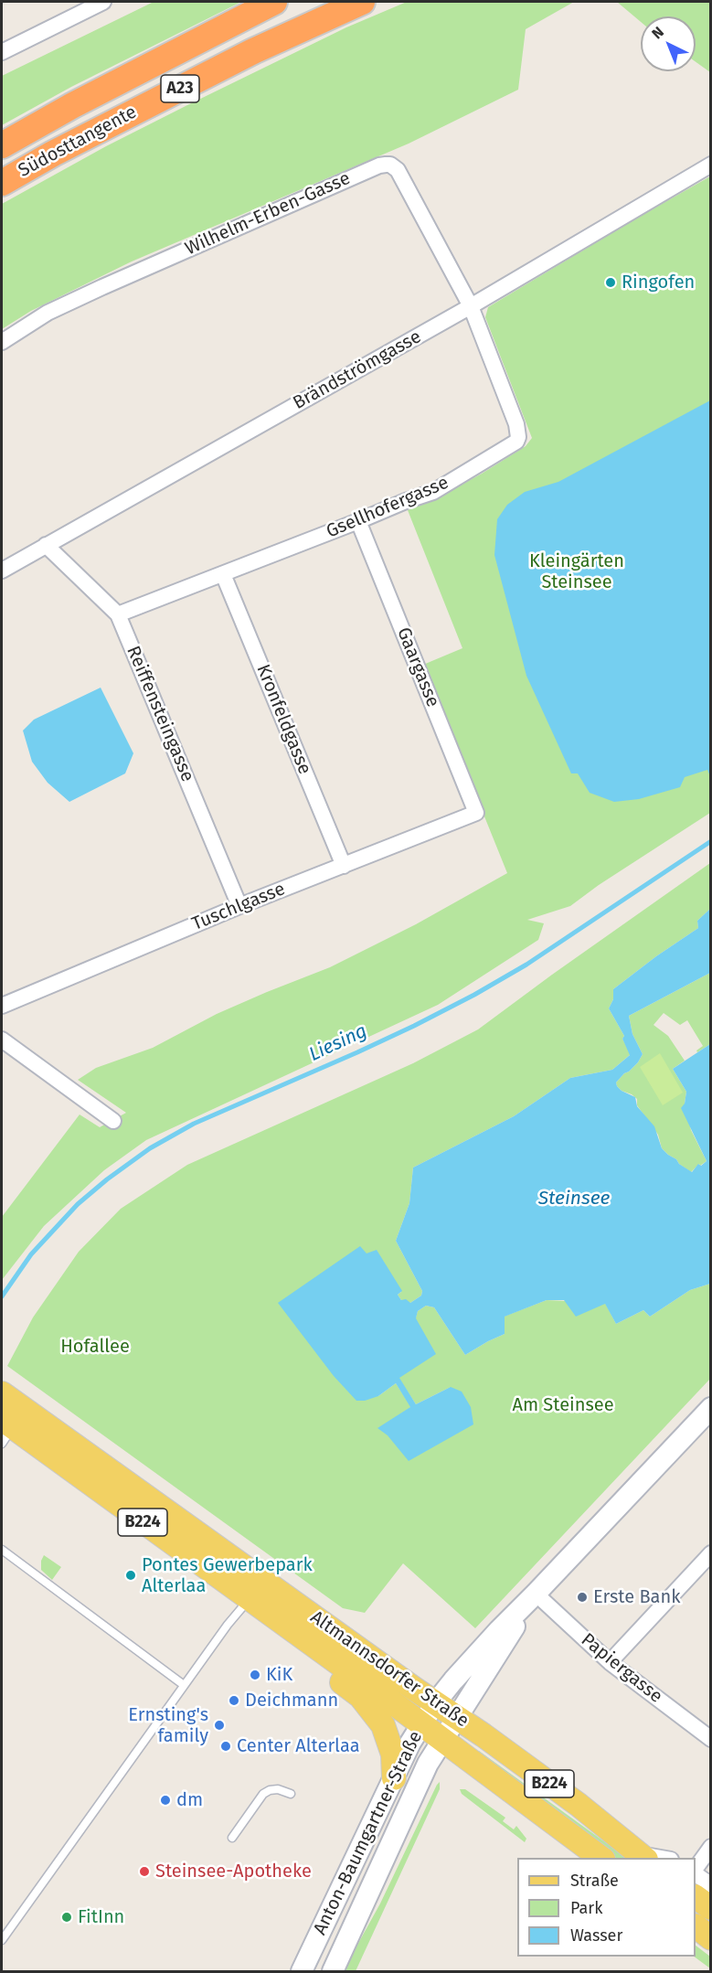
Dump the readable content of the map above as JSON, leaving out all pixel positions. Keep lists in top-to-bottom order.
{
  "streets": {
    "highway": ["A23", "Südosttangente"],
    "main road": ["B224", "Altmannsdorfer Straße", "Anton-Baumgartner-Straße"],
    "street": [
      "Wilhelm-Erben-Gasse",
      "Brändströmgasse",
      "Gsellhofergasse",
      "Gaargasse",
      "Reiffensteingasse",
      "Kronfeldgasse",
      "Tuschlgasse",
      "Papiergasse"
    ]
  },
  "crossings": [
    ["Wilhelm-Erben-Gasse", "Brändströmgasse"],
    ["Wilhelm-Erben-Gasse", "Gsellhofergasse"],
    ["Brändströmgasse", "Gsellhofergasse"],
    ["Brändströmgasse", "Reiffensteingasse"],
    ["Gsellhofergasse", "Gaargasse"],
    ["Gsellhofergasse", "Reiffensteingasse"],
    ["Gsellhofergasse", "Kronfeldgasse"],
    ["Gaargasse", "Tuschlgasse"],
    ["Reiffensteingasse", "Tuschlgasse"],
    ["Kronfeldgasse", "Tuschlgasse"],
    ["Papiergasse", "Anton-Baumgartner-Straße"],
    ["Altmannsdorfer Straße", "Anton-Baumgartner-Straße"]
  ],
  "water": ["Liesing", "Steinsee"],
  "parks": ["Kleingärten Steinsee", "Hofallee", "Am Steinsee"],
  "places": [
    "Ringofen",
    "Pontes Gewerbepark Alterlaa",
    "Erste Bank",
    "KiK",
    "Deichmann",
    "Ernsting's family",
    "Center Alterlaa",
    "dm",
    "Steinsee-Apotheke",
    "FitInn"
  ],
  "legend": ["Straße", "Park", "Wasser"],
  "north": "top left"
}
